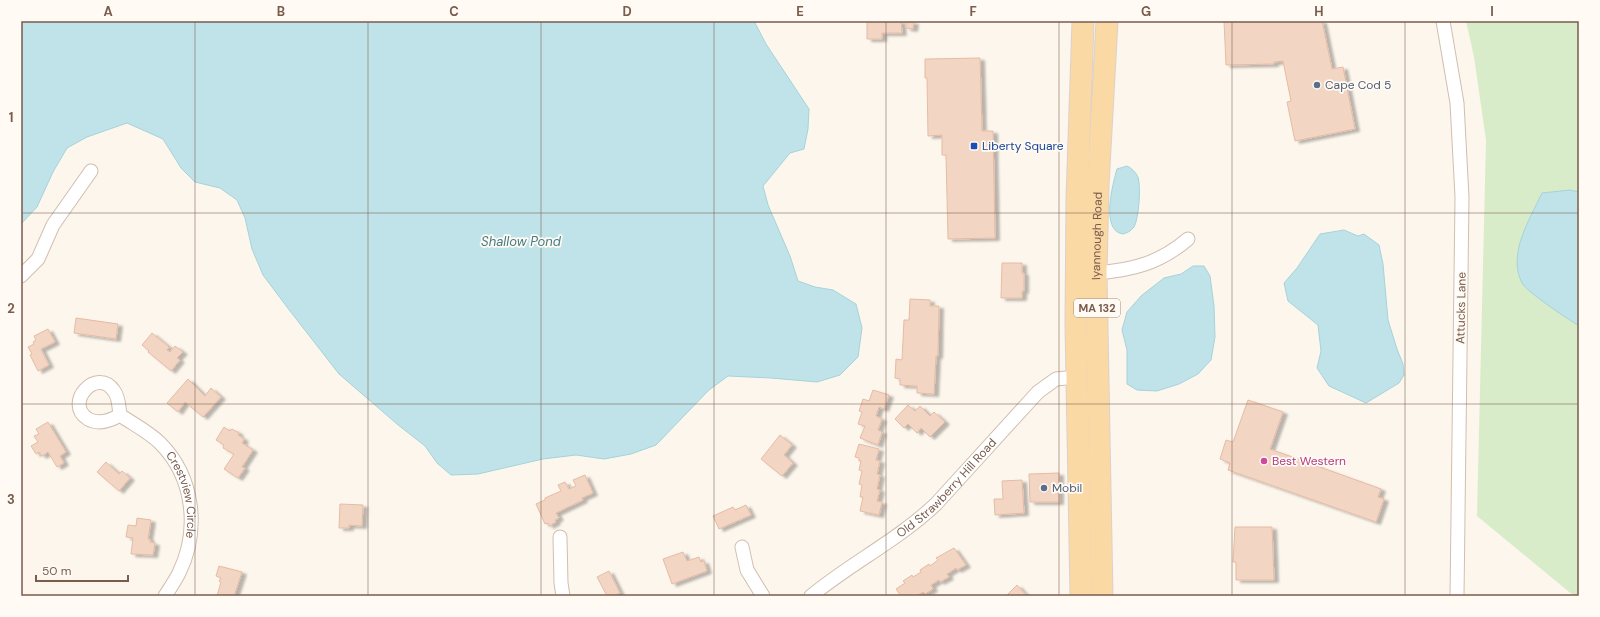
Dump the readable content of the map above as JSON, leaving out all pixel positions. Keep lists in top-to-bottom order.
{
  "streets": {
    "main road": ["Iyannough Road", "MA 132"],
    "street": ["Attucks Lane", "Old Strawberry Hill Road", "Crestview Circle"]
  },
  "crossings": [
    ["Iyannough Road", "Old Strawberry Hill Road"]
  ],
  "water": ["Shallow Pond"],
  "places": {
    "other": ["Cape Cod 5", "Best Western", "Mobil"],
    "transit": ["Liberty Square"]
  },
  "scale_bar": "50 m",
  "grid": {
    "columns": [
      "A",
      "B",
      "C",
      "D",
      "E",
      "F",
      "G",
      "H",
      "I"
    ],
    "rows": ["1", "2", "3"]
  }
}
